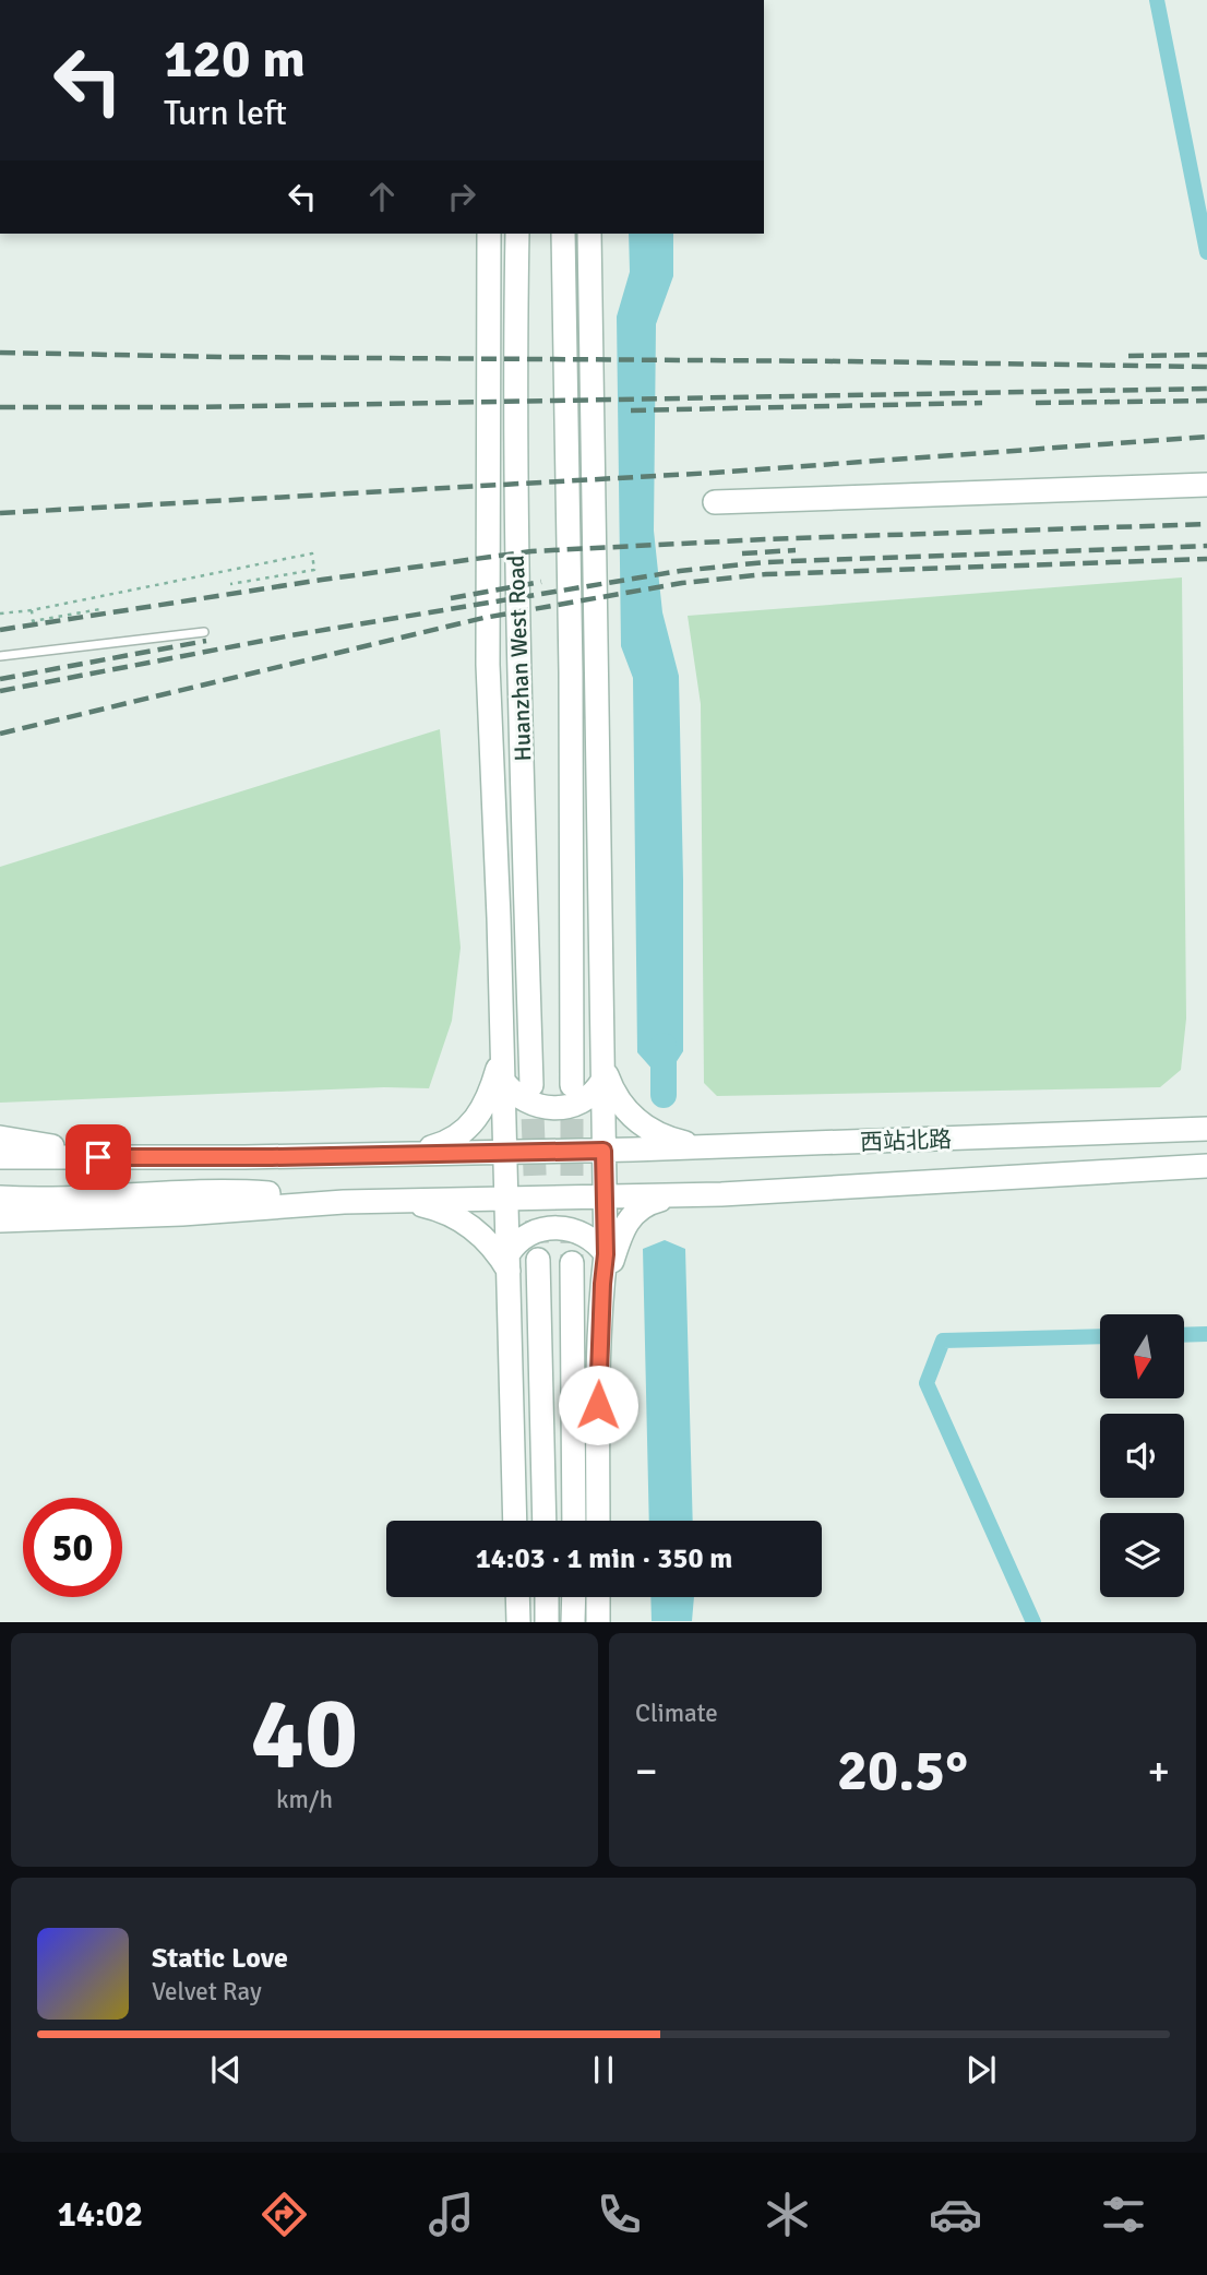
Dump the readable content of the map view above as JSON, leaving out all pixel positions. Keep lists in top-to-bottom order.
{
  "streets": {
    "main road": ["Huanzhan West Road", "西站北路"]
  },
  "north": "bottom",
  "page": {
    "turn": ["120 m", "Turn left"],
    "limit": "50",
    "trip": "14:03 · 1 min · 350 m",
    "tile": [
      ["40", "km/h"],
      "Climate"
    ],
    "heat": ["−", "20.5°", "+"],
    "song": ["Static Love", "Velvet Ray"],
    "tabs": "14:02"
  }
}
